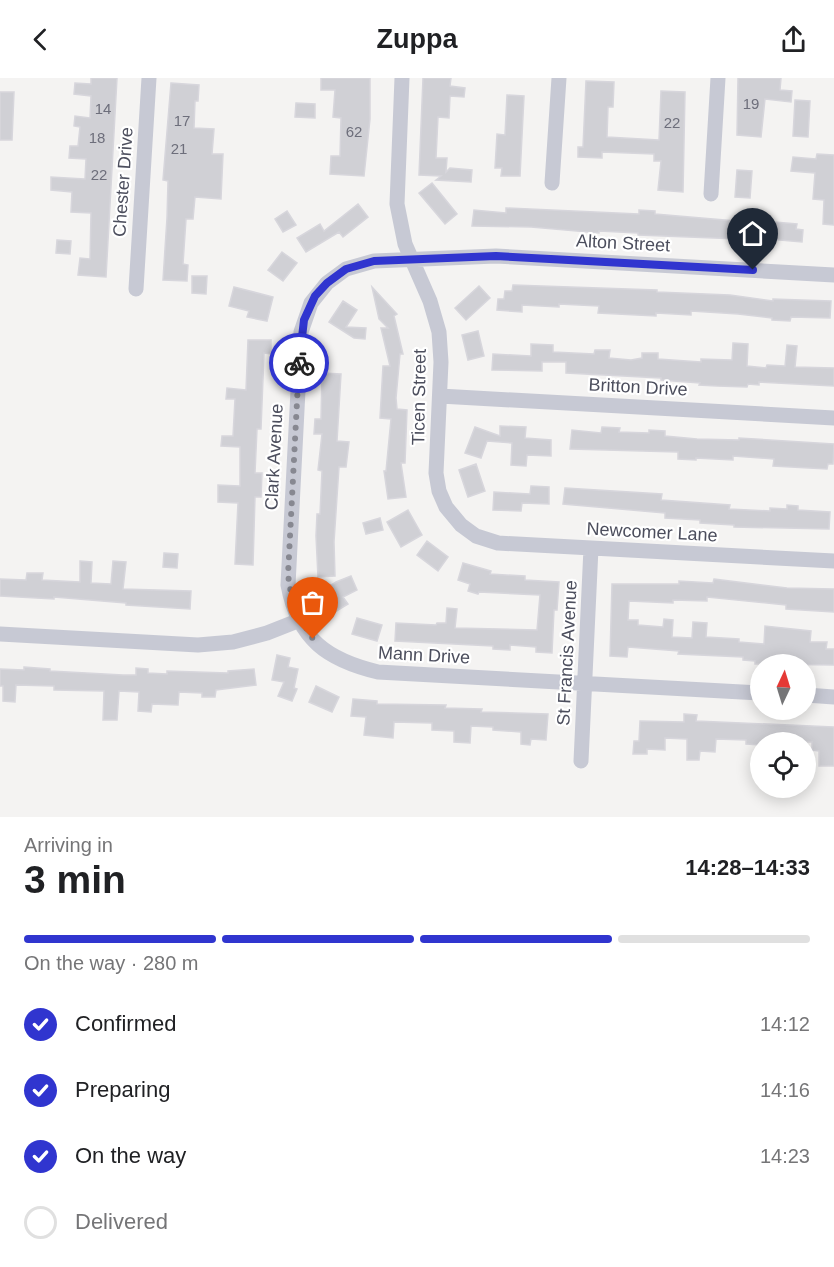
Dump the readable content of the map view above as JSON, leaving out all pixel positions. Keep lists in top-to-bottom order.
{
  "streets": {
    "street": [
      "Chester Drive",
      "Alton Street",
      "Britton Drive",
      "Ticen Street",
      "Clark Avenue",
      "Newcomer Lane",
      "St Francis Avenue",
      "Mann Drive"
    ]
  },
  "crossings": [
    ["Alton Street", "Ticen Street"],
    ["Alton Street", "Clark Avenue"],
    ["Britton Drive", "Ticen Street"],
    ["Ticen Street", "Clark Avenue"],
    ["Ticen Street", "Newcomer Lane"],
    ["Clark Avenue", "Mann Drive"],
    ["Newcomer Lane", "St Francis Avenue"],
    ["St Francis Avenue", "Mann Drive"]
  ],
  "house_numbers": [
    "19",
    "14",
    "17",
    "22",
    "62",
    "18",
    "21",
    "22"
  ],
  "north": "top",
  "page": {
    "header": "Zuppa",
    "heading": ["3 min", "Arriving in", "14:28–14:33"],
    "bar": "On the way · 280 m",
    "list": [
      ["Confirmed", "14:12"],
      ["Preparing", "14:16"],
      ["On the way", "14:23"],
      "Delivered"
    ]
  }
}
